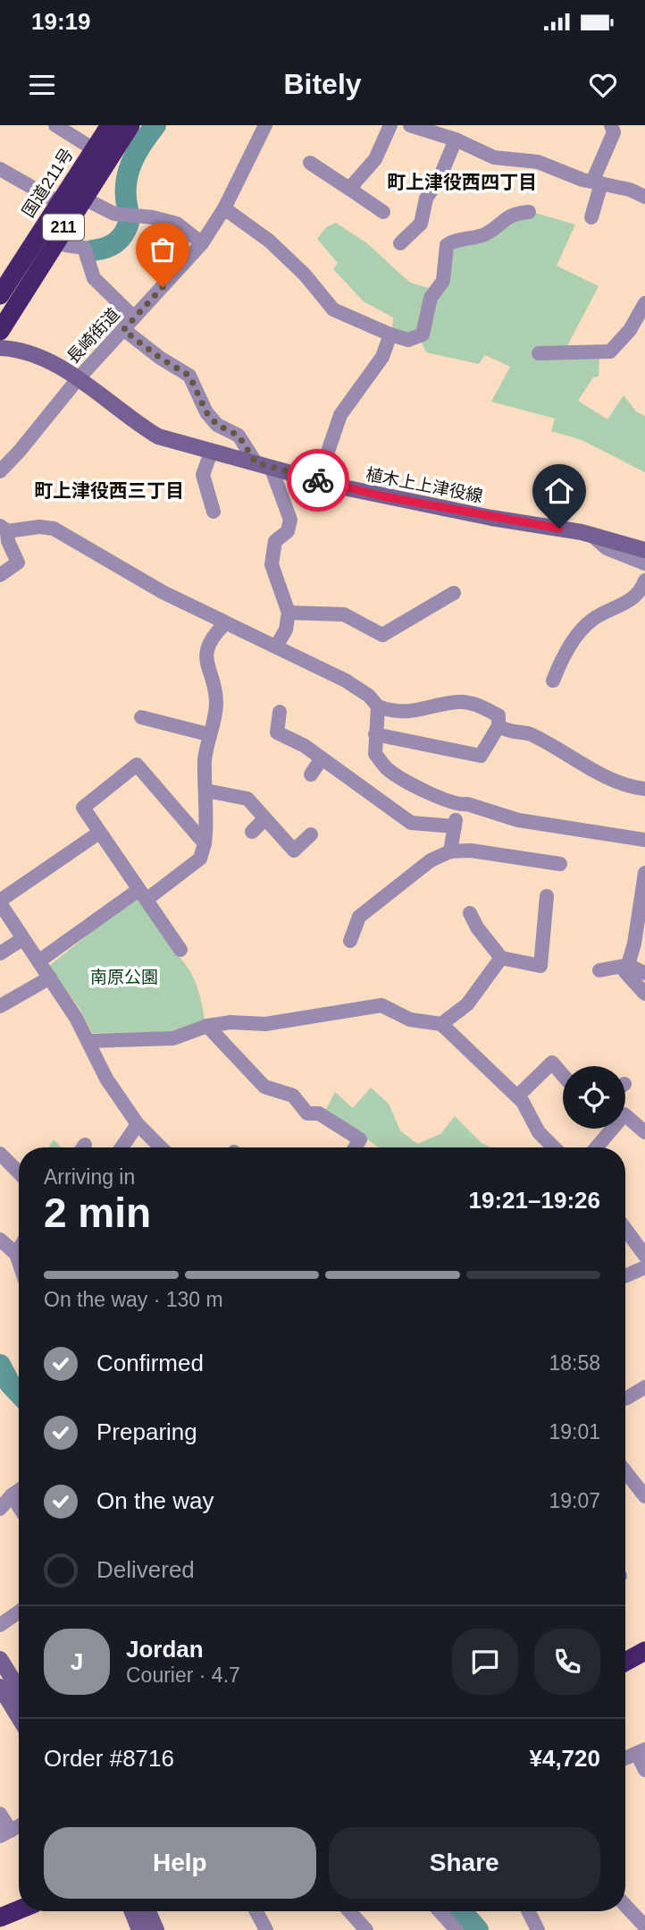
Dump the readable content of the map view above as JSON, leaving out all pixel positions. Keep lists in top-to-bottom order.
{
  "streets": {
    "highway": ["国道211号", "211"],
    "main road": ["植木上上津役線"],
    "street": ["長崎街道"]
  },
  "crossings": [
    ["長崎街道", "植木上上津役線"]
  ],
  "districts": ["町上津役西四丁目", "町上津役西三丁目"],
  "parks": ["南原公園"],
  "page": {
    "status": "19:19",
    "header": "Bitely",
    "heading": ["2 min", "Arriving in", "19:21–19:26"],
    "panel": [
      "Jordan",
      "Courier · 4.7",
      "Order #8716",
      "¥4,720"
    ],
    "bar": "On the way · 130 m",
    "list": [
      ["Confirmed", "18:58"],
      ["Preparing", "19:01"],
      ["On the way", "19:07"],
      "Delivered"
    ],
    "round": "J",
    "buttons": ["Help", "Share"]
  }
}
